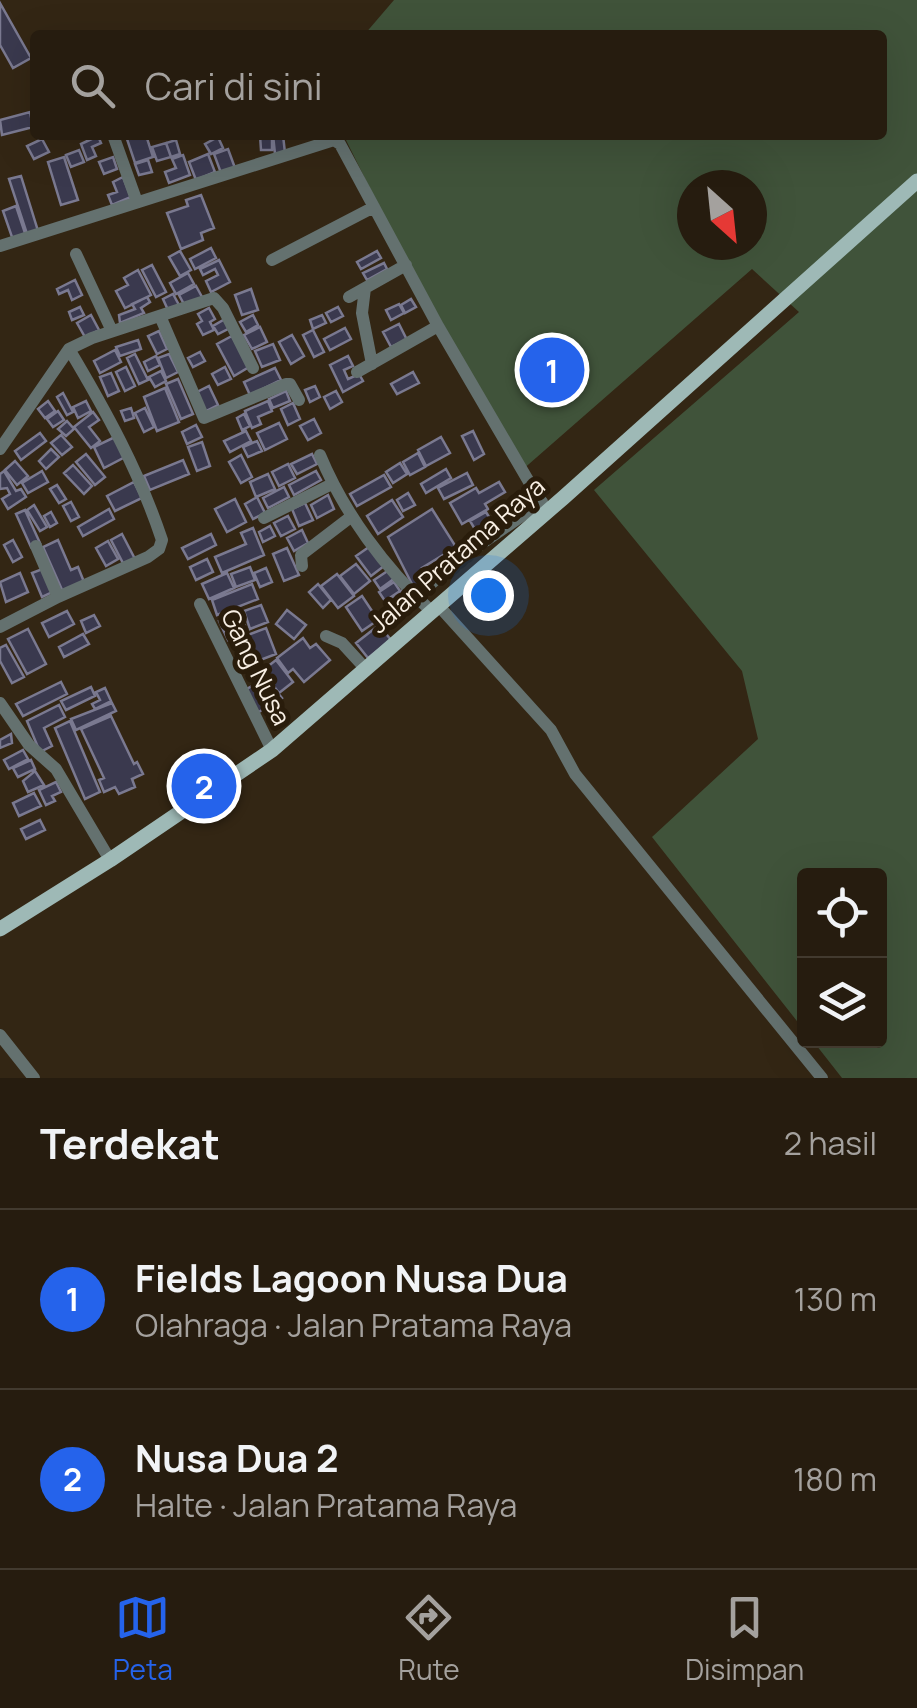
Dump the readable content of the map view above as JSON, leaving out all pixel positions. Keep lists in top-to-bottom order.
{
  "streets": {
    "main road": ["Jalan Pratama Raya"],
    "street": ["Gang Nusa"]
  },
  "crossings": [
    ["Jalan Pratama Raya", "Gang Nusa"]
  ],
  "north": "bottom right",
  "page": {
    "search": "Cari di sini",
    "pins": ["1", "2"],
    "heading": ["Terdekat", "2 hasil"],
    "list": [
      {
        "mark": "1",
        "name": "Fields Lagoon Nusa Dua",
        "note": "Olahraga · Jalan Pratama Raya",
        "value": "130 m"
      },
      {
        "mark": "2",
        "name": "Nusa Dua 2",
        "note": "Halte · Jalan Pratama Raya",
        "value": "180 m"
      }
    ],
    "nav": ["Peta", "Rute", "Disimpan"]
  }
}
